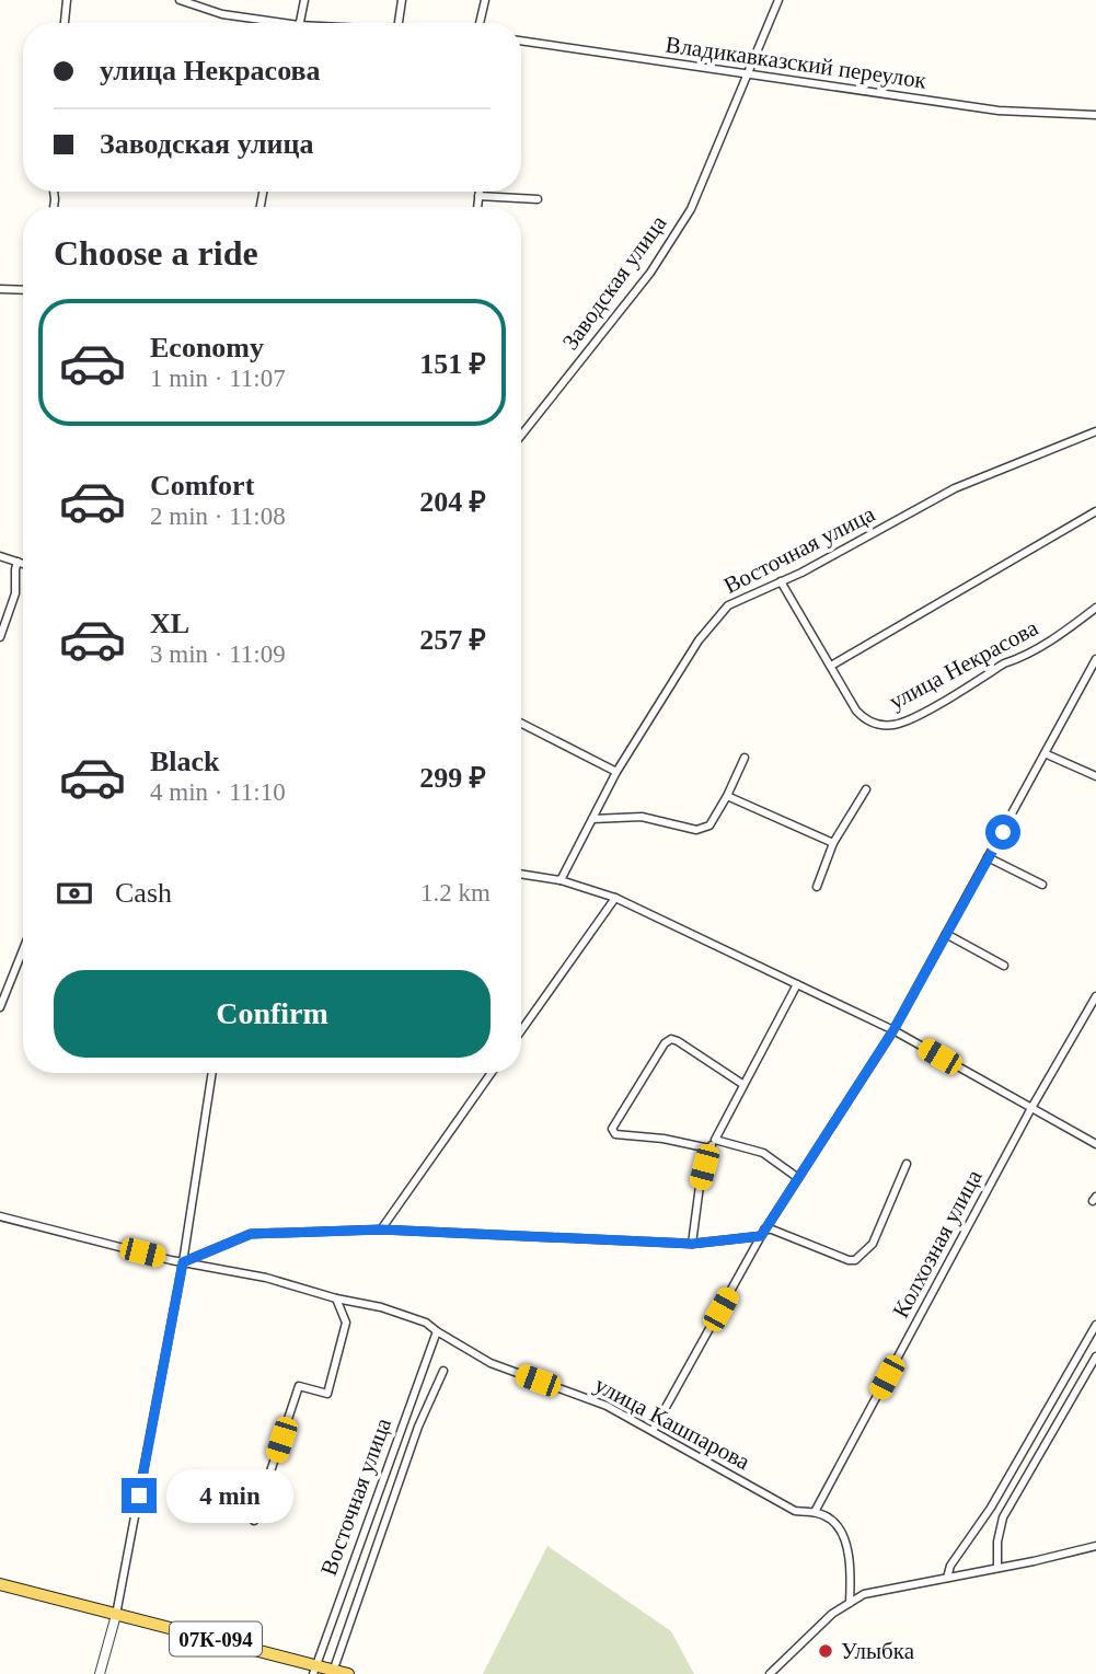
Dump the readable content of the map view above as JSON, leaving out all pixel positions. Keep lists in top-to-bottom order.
{
  "streets": {
    "main road": ["07К-094"],
    "street": [
      "Владикавказский переулок",
      "Заводская улица",
      "Восточная улица",
      "улица Некрасова",
      "Колхозная улица",
      "улица Кашпарова"
    ]
  },
  "crossings": [
    ["Владикавказский переулок", "Заводская улица"],
    ["Восточная улица", "улица Некрасова"],
    ["Восточная улица", "улица Кашпарова"],
    ["Восточная улица", "07К-094"],
    ["Колхозная улица", "улица Кашпарова"]
  ],
  "places": ["Улыбка"],
  "page": {
    "banner": ["улица Некрасова", "Заводская улица"],
    "heading": "Choose a ride",
    "list": [
      {
        "name": "Economy",
        "note": "1 min · 11:07",
        "value": "151 ₽"
      },
      {
        "name": "Comfort",
        "note": "2 min · 11:08",
        "value": "204 ₽"
      },
      {
        "name": "XL",
        "note": "3 min · 11:09",
        "value": "257 ₽"
      },
      {
        "name": "Black",
        "note": "4 min · 11:10",
        "value": "299 ₽"
      }
    ],
    "pay": ["Cash", "1.2 km"],
    "buttons": "Confirm",
    "bubble": "4 min"
  }
}
